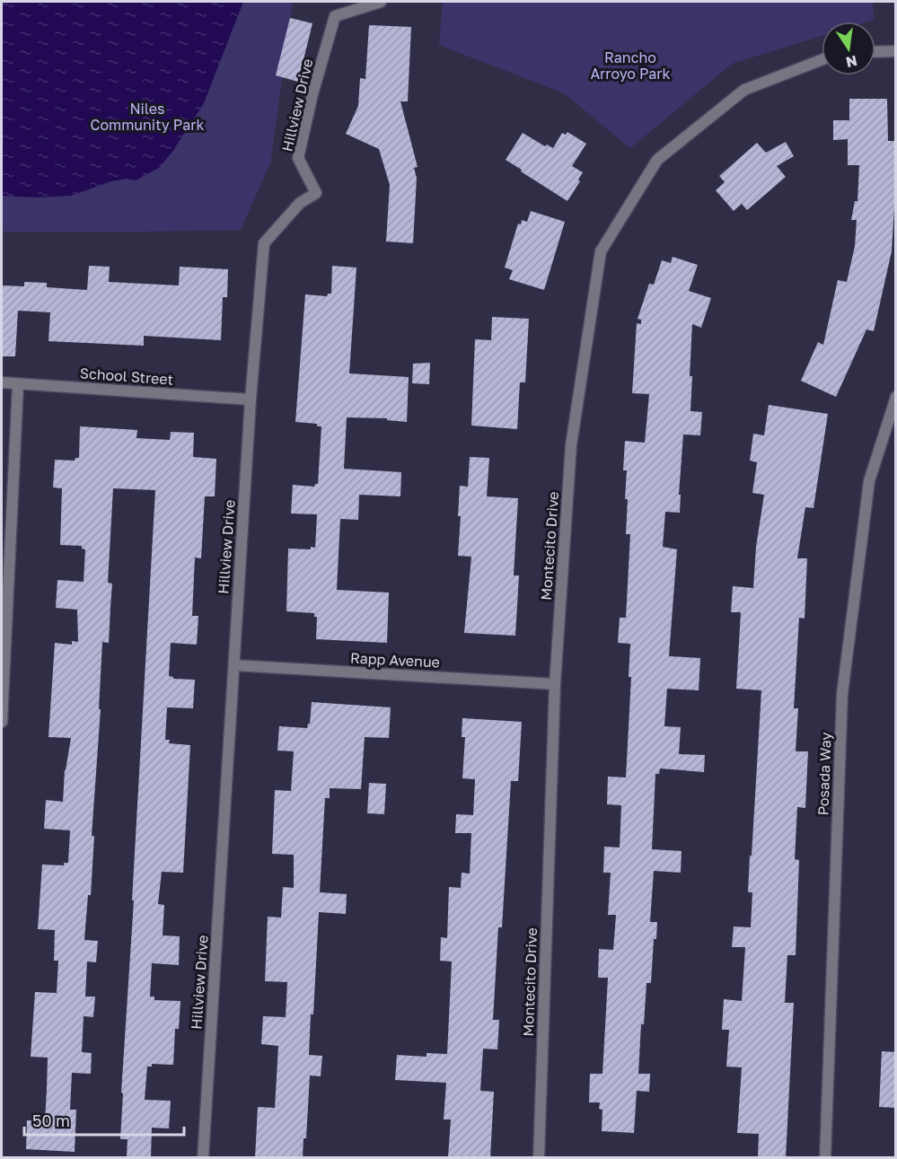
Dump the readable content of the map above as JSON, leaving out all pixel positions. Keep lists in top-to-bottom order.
{
  "streets": {
    "street": [
      "Hillview Drive",
      "School Street",
      "Montecito Drive",
      "Rapp Avenue",
      "Posada Way"
    ]
  },
  "crossings": [
    ["Hillview Drive", "School Street"],
    ["Hillview Drive", "Rapp Avenue"],
    ["Montecito Drive", "Rapp Avenue"]
  ],
  "parks": ["Rancho Arroyo Park", "Niles Community Park"],
  "scale_bar": "50 m",
  "north": "bottom"
}
